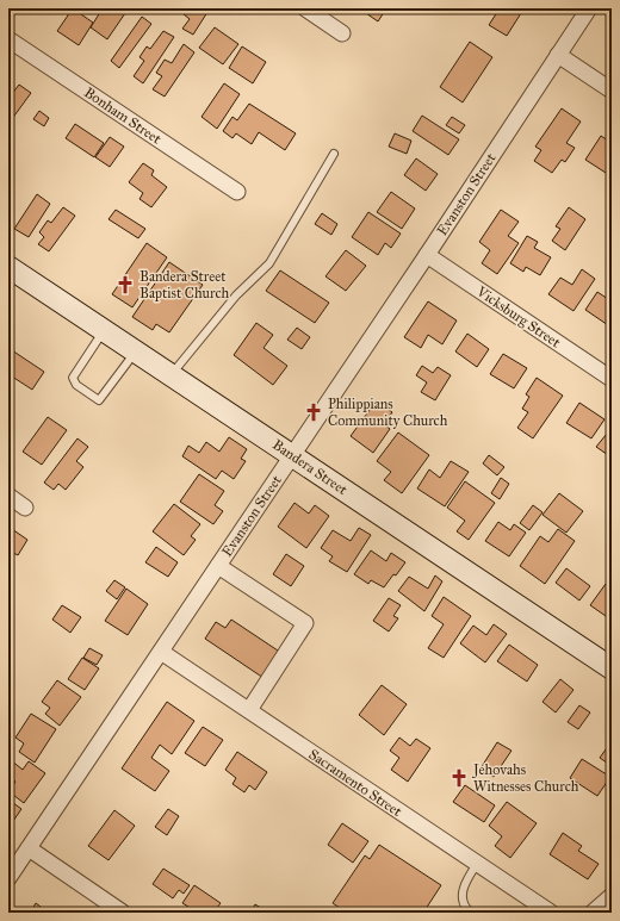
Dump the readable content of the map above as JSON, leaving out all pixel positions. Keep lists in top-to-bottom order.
{
  "streets": {
    "street": [
      "Bonham Street",
      "Evanston Street",
      "Vicksburg Street",
      "Bandera Street",
      "Sacramento Street"
    ]
  },
  "crossings": [
    ["Evanston Street", "Vicksburg Street"],
    ["Evanston Street", "Bandera Street"],
    ["Evanston Street", "Sacramento Street"]
  ],
  "places": {
    "church": ["Bandera Street Baptist Church", "Philippians Community Church", "Jehovahs Witnesses Church"]
  }
}
